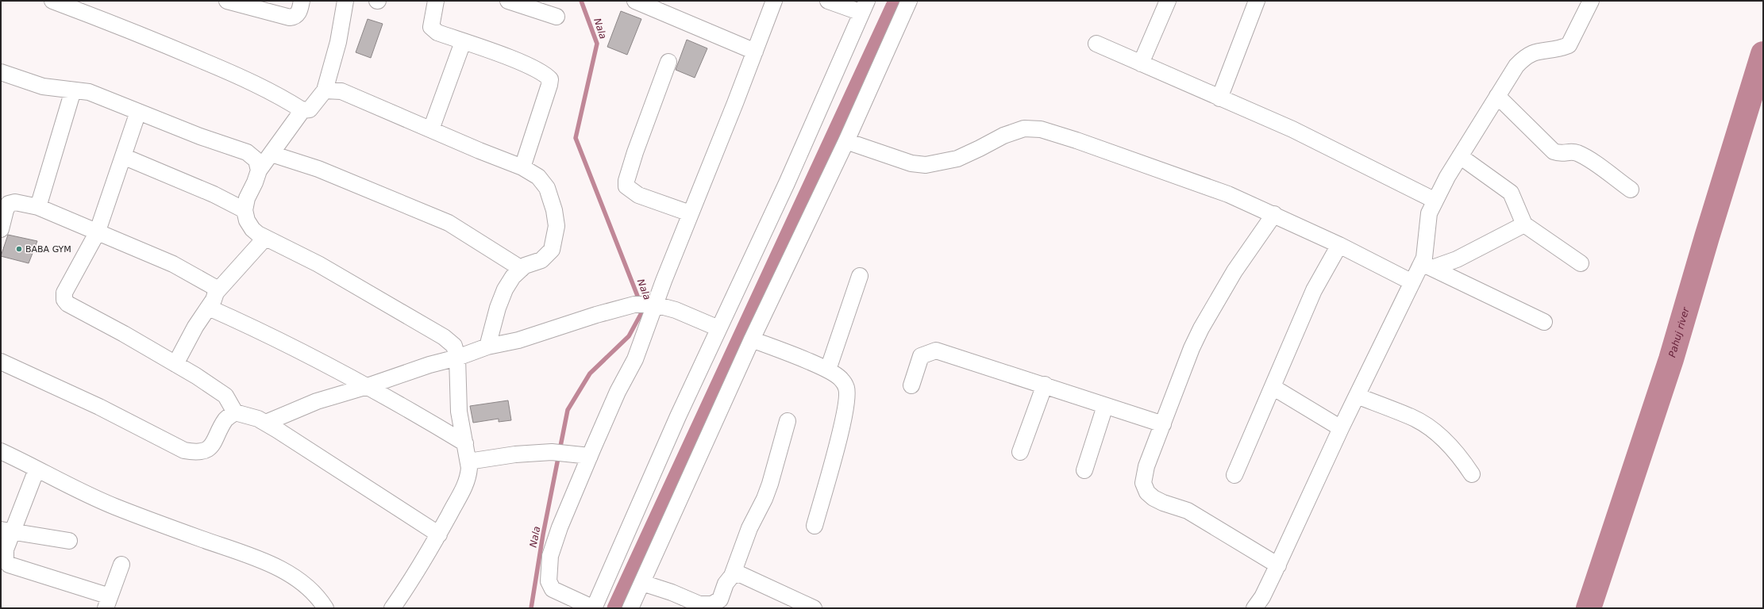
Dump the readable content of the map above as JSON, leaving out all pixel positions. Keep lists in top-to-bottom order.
{
  "water": ["Nala", "Pahuj river"],
  "places": ["BABA GYM"]
}
